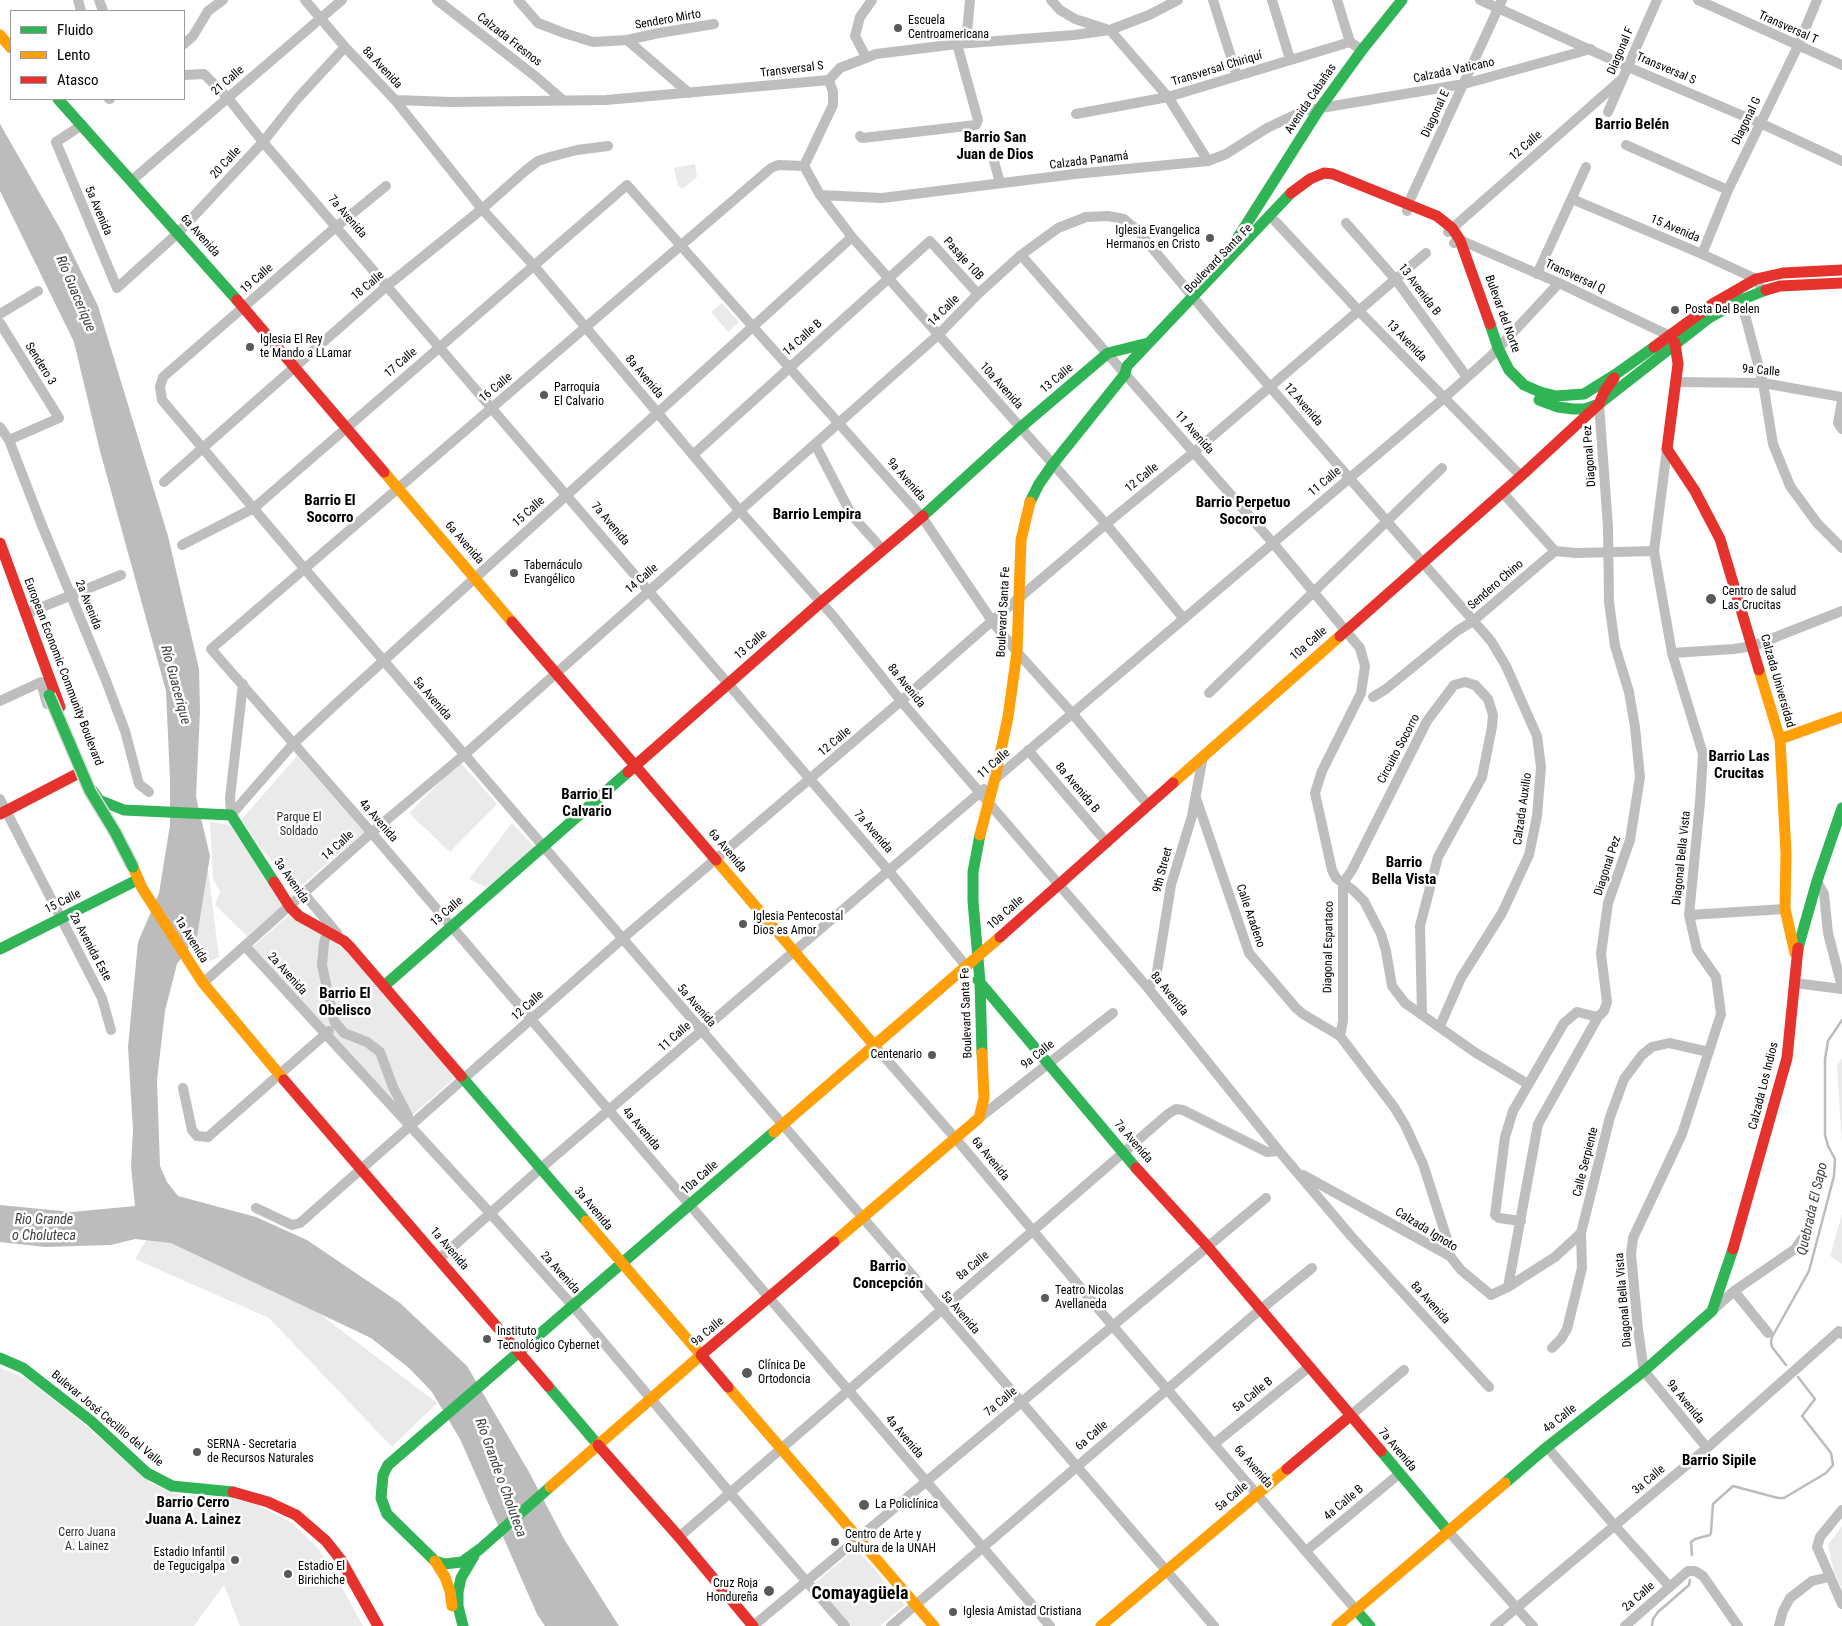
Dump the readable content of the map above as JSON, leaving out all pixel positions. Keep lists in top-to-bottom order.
{
  "streets": {
    "main road": [
      "Avenida Cabañas",
      "7a Avenida",
      "6a Avenida",
      "Boulevard Santa Fe",
      "Bulevar del Norte",
      "9a Calle",
      "13 Calle",
      "15 Calle",
      "10a Calle",
      "European Economic Community Boulevard",
      "Calzada Universidad",
      "3a Avenida",
      "1a Avenida",
      "Calzada Los Indios",
      "Bulevar José Cecillio del Valle",
      "4a Calle",
      "5a Calle"
    ],
    "street": [
      "Sendero Mirto",
      "Transversal T",
      "Calzada Fresnos",
      "Diagonal F",
      "8a Avenida",
      "Transversal Chiriquí",
      "Transversal S",
      "Calzada Vaticano",
      "21 Calle",
      "Diagonal E",
      "Diagonal G",
      "12 Calle",
      "Calzada Panamá",
      "20 Calle",
      "5a Avenida",
      "15 Avenida",
      "Pasaje 10B",
      "Transversal Q",
      "19 Calle",
      "18 Calle",
      "13 Avenida B",
      "14 Calle",
      "14 Calle B",
      "13 Avenida",
      "17 Calle",
      "Sendero 3",
      "10a Avenida",
      "16 Calle",
      "12 Avenida",
      "11 Avenida",
      "Diagonal Pez",
      "9a Avenida",
      "11 Calle",
      "Sendero Chino",
      "2a Avenida",
      "Circuito Socorro",
      "8a Avenida B",
      "Calzada Auxilio",
      "4a Avenida",
      "Diagonal Bella Vista",
      "9th Street",
      "Calle Aradeno",
      "2a Avenida Este",
      "Diagonal Espartaco",
      "Calle Serpiente",
      "Calzada Ignoto",
      "8a Calle",
      "5a Calle B",
      "7a Calle",
      "6a Calle",
      "3a Calle",
      "4a Calle B",
      "2a Calle"
    ]
  },
  "crossings": [
    ["Transversal T", "Diagonal G"],
    ["Calzada Fresnos", "Transversal S"],
    ["Diagonal F", "Transversal S"],
    ["Diagonal F", "12 Calle"],
    ["8a Avenida", "Transversal S"],
    ["8a Avenida", "21 Calle"],
    ["8a Avenida", "12 Calle"],
    ["8a Avenida", "20 Calle"],
    ["8a Avenida", "Boulevard Santa Fe"],
    ["8a Avenida", "18 Calle"],
    ["8a Avenida", "14 Calle"],
    ["8a Avenida", "14 Calle B"],
    ["8a Avenida", "17 Calle"],
    ["8a Avenida", "13 Calle"],
    ["8a Avenida", "16 Calle"],
    ["8a Avenida", "11 Calle"],
    ["8a Avenida", "15 Calle"],
    ["8a Avenida", "10a Calle"],
    ["8a Avenida", "9th Street"],
    ["8a Avenida", "Calzada Ignoto"],
    ["8a Avenida", "8a Calle"],
    ["Transversal S", "Calzada Vaticano"],
    ["Transversal S", "Diagonal E"],
    ["Transversal S", "Diagonal G"],
    ["Calzada Vaticano", "Avenida Cabañas"],
    ["Calzada Vaticano", "Diagonal E"],
    ["Calzada Vaticano", "Calzada Panamá"],
    ["21 Calle", "7a Avenida"],
    ["21 Calle", "6a Avenida"],
    ["Avenida Cabañas", "Calzada Panamá"],
    ["Avenida Cabañas", "Boulevard Santa Fe"],
    ["Diagonal E", "Bulevar del Norte"],
    ["Diagonal G", "15 Avenida"],
    ["12 Calle", "5a Avenida"],
    ["12 Calle", "7a Avenida"],
    ["12 Calle", "6a Avenida"],
    ["12 Calle", "Boulevard Santa Fe"],
    ["12 Calle", "13 Avenida B"],
    ["12 Calle", "Bulevar del Norte"],
    ["12 Calle", "13 Avenida"],
    ["12 Calle", "10a Avenida"],
    ["12 Calle", "12 Avenida"],
    ["12 Calle", "11 Avenida"],
    ["12 Calle", "9a Avenida"],
    ["12 Calle", "2a Avenida"],
    ["12 Calle", "4a Avenida"],
    ["12 Calle", "3a Avenida"],
    ["12 Calle", "1a Avenida"],
    ["Calzada Panamá", "10a Avenida"],
    ["20 Calle", "5a Avenida"],
    ["20 Calle", "7a Avenida"],
    ["20 Calle", "6a Avenida"],
    ["5a Avenida", "6a Avenida"],
    ["5a Avenida", "19 Calle"],
    ["5a Avenida", "18 Calle"],
    ["5a Avenida", "14 Calle"],
    ["5a Avenida", "17 Calle"],
    ["5a Avenida", "9a Calle"],
    ["5a Avenida", "13 Calle"],
    ["5a Avenida", "16 Calle"],
    ["5a Avenida", "11 Calle"],
    ["5a Avenida", "15 Calle"],
    ["5a Avenida", "10a Calle"],
    ["5a Avenida", "8a Calle"],
    ["5a Avenida", "7a Calle"],
    ["5a Avenida", "6a Calle"],
    ["5a Avenida", "5a Calle"],
    ["7a Avenida", "Boulevard Santa Fe"],
    ["7a Avenida", "19 Calle"],
    ["7a Avenida", "18 Calle"],
    ["7a Avenida", "14 Calle"],
    ["7a Avenida", "17 Calle"],
    ["7a Avenida", "9a Calle"],
    ["7a Avenida", "13 Calle"],
    ["7a Avenida", "16 Calle"],
    ["7a Avenida", "11 Calle"],
    ["7a Avenida", "15 Calle"],
    ["7a Avenida", "10a Calle"],
    ["7a Avenida", "8a Calle"],
    ["7a Avenida", "5a Calle B"],
    ["7a Avenida", "7a Calle"],
    ["7a Avenida", "4a Calle"],
    ["7a Avenida", "6a Calle"],
    ["7a Avenida", "3a Calle"],
    ["7a Avenida", "5a Calle"],
    ["7a Avenida", "4a Calle B"],
    ["15 Avenida", "Bulevar del Norte"],
    ["6a Avenida", "19 Calle"],
    ["6a Avenida", "18 Calle"],
    ["6a Avenida", "14 Calle"],
    ["6a Avenida", "17 Calle"],
    ["6a Avenida", "9a Calle"],
    ["6a Avenida", "13 Calle"],
    ["6a Avenida", "16 Calle"],
    ["6a Avenida", "11 Calle"],
    ["6a Avenida", "15 Calle"],
    ["6a Avenida", "10a Calle"],
    ["6a Avenida", "8a Calle"],
    ["6a Avenida", "5a Calle B"],
    ["6a Avenida", "7a Calle"],
    ["6a Avenida", "4a Calle"],
    ["6a Avenida", "6a Calle"],
    ["6a Avenida", "5a Calle"],
    ["6a Avenida", "4a Calle B"],
    ["Pasaje 10B", "14 Calle"],
    ["Pasaje 10B", "14 Calle B"],
    ["Boulevard Santa Fe", "Bulevar del Norte"],
    ["Boulevard Santa Fe", "13 Avenida"],
    ["Boulevard Santa Fe", "9a Calle"],
    ["Boulevard Santa Fe", "13 Calle"],
    ["Boulevard Santa Fe", "10a Avenida"],
    ["Boulevard Santa Fe", "12 Avenida"],
    ["Boulevard Santa Fe", "11 Avenida"],
    ["Boulevard Santa Fe", "9a Avenida"],
    ["Boulevard Santa Fe", "11 Calle"],
    ["Boulevard Santa Fe", "10a Calle"],
    ["Transversal Q", "Bulevar del Norte"],
    ["Transversal Q", "11 Calle"],
    ["13 Avenida B", "11 Calle"],
    ["14 Calle", "10a Avenida"],
    ["14 Calle", "12 Avenida"],
    ["14 Calle", "11 Avenida"],
    ["14 Calle", "9a Avenida"],
    ["14 Calle", "2a Avenida"],
    ["14 Calle", "4a Avenida"],
    ["14 Calle", "3a Avenida"],
    ["14 Calle", "1a Avenida"],
    ["Bulevar del Norte", "Diagonal Pez"],
    ["Bulevar del Norte", "11 Calle"],
    ["Bulevar del Norte", "10a Calle"],
    ["14 Calle B", "10a Avenida"],
    ["14 Calle B", "9a Avenida"],
    ["13 Avenida", "11 Calle"],
    ["13 Avenida", "10a Calle"],
    ["17 Calle", "9a Avenida"],
    ["Sendero 3", "2a Avenida"],
    ["9a Calle", "2a Avenida"],
    ["9a Calle", "4a Avenida"],
    ["9a Calle", "3a Avenida"],
    ["9a Calle", "1a Avenida"],
    ["13 Calle", "10a Avenida"],
    ["13 Calle", "11 Avenida"],
    ["13 Calle", "9a Avenida"],
    ["13 Calle", "4a Avenida"],
    ["13 Calle", "3a Avenida"],
    ["10a Avenida", "16 Calle"],
    ["10a Avenida", "11 Calle"],
    ["10a Avenida", "15 Calle"],
    ["16 Calle", "9a Avenida"],
    ["16 Calle", "4a Avenida"],
    ["12 Avenida", "11 Calle"],
    ["12 Avenida", "Sendero Chino"],
    ["12 Avenida", "10a Calle"],
    ["12 Avenida", "Calzada Auxilio"],
    ["11 Avenida", "11 Calle"],
    ["11 Avenida", "10a Calle"],
    ["11 Avenida", "Diagonal Espartaco"],
    ["Diagonal Pez", "10a Calle"],
    ["Diagonal Pez", "Calzada Ignoto"],
    ["9a Avenida", "11 Calle"],
    ["9a Avenida", "15 Calle"],
    ["9a Avenida", "10a Calle"],
    ["9a Avenida", "Diagonal Bella Vista"],
    ["9a Avenida", "4a Calle"],
    ["9a Avenida", "3a Calle"],
    ["11 Calle", "2a Avenida"],
    ["11 Calle", "8a Avenida B"],
    ["11 Calle", "4a Avenida"],
    ["11 Calle", "3a Avenida"],
    ["11 Calle", "1a Avenida"],
    ["15 Calle", "4a Avenida"],
    ["15 Calle", "3a Avenida"],
    ["15 Calle", "1a Avenida"],
    ["15 Calle", "2a Avenida Este"],
    ["Sendero Chino", "Calzada Auxilio"],
    ["2a Avenida", "10a Calle"],
    ["2a Avenida", "8a Calle"],
    ["2a Avenida", "7a Calle"],
    ["10a Calle", "8a Avenida B"],
    ["10a Calle", "4a Avenida"],
    ["10a Calle", "9th Street"],
    ["10a Calle", "3a Avenida"],
    ["10a Calle", "1a Avenida"],
    ["10a Calle", "Diagonal Espartaco"],
    ["European Economic Community Boulevard", "1a Avenida"],
    ["Calzada Universidad", "Diagonal Bella Vista"],
    ["Calzada Universidad", "Calzada Los Indios"],
    ["Circuito Socorro", "Diagonal Espartaco"],
    ["4a Avenida", "8a Calle"],
    ["4a Avenida", "7a Calle"],
    ["4a Avenida", "6a Calle"],
    ["Diagonal Bella Vista", "Calle Serpiente"],
    ["Diagonal Bella Vista", "4a Calle"],
    ["9th Street", "Calle Aradeno"],
    ["3a Avenida", "8a Calle"],
    ["3a Avenida", "7a Calle"],
    ["3a Avenida", "6a Calle"],
    ["Calle Aradeno", "Diagonal Espartaco"],
    ["1a Avenida", "8a Calle"],
    ["1a Avenida", "7a Calle"],
    ["Calzada Los Indios", "4a Calle"],
    ["Calle Serpiente", "Calzada Ignoto"]
  ],
  "districts": [
    "Barrio Belén",
    "Barrio San Juan de Dios",
    "Barrio El Socorro",
    "Barrio Perpetuo Socorro",
    "Barrio Lempira",
    "Barrio Las Crucitas",
    "Barrio El Calvario",
    "Barrio Bella Vista",
    "Barrio El Obelisco",
    "Barrio Concepción",
    "Barrio Sipile",
    "Barrio Cerro Juana A. Lainez",
    "Comayagüela"
  ],
  "water": [
    "Río Guacerique",
    "Quebrada El Sapo",
    "Rio Grande o Choluteca",
    "Río Grande o Choluteca"
  ],
  "parks": ["Parque El Soldado", "Cerro Juana A. Lainez"],
  "places": [
    "Escuela Centroamericana",
    "Iglesia Evangelica Hermanos en Cristo",
    "Posta Del Belen",
    "Iglesia El Rey te Mando a LLamar",
    "Parroquia El Calvario",
    "Tabernáculo Evangélico",
    "Centro de salud Las Crucitas",
    "Iglesia Pentecostal Dios es Amor",
    "Centenario",
    "Teatro Nicolas Avellaneda",
    "Instituto Tecnológico Cybernet",
    "Clínica De Ortodoncia",
    "SERNA - Secretaria de Recursos Naturales",
    "La Policlínica",
    "Centro de Arte y Cultura de la UNAH",
    "Estadio Infantil de Tegucigalpa",
    "Estadio El Birichiche",
    "Cruz Roja Hondureña",
    "Iglesia Amistad Cristiana"
  ],
  "legend": ["Fluido", "Lento", "Atasco"]
}
